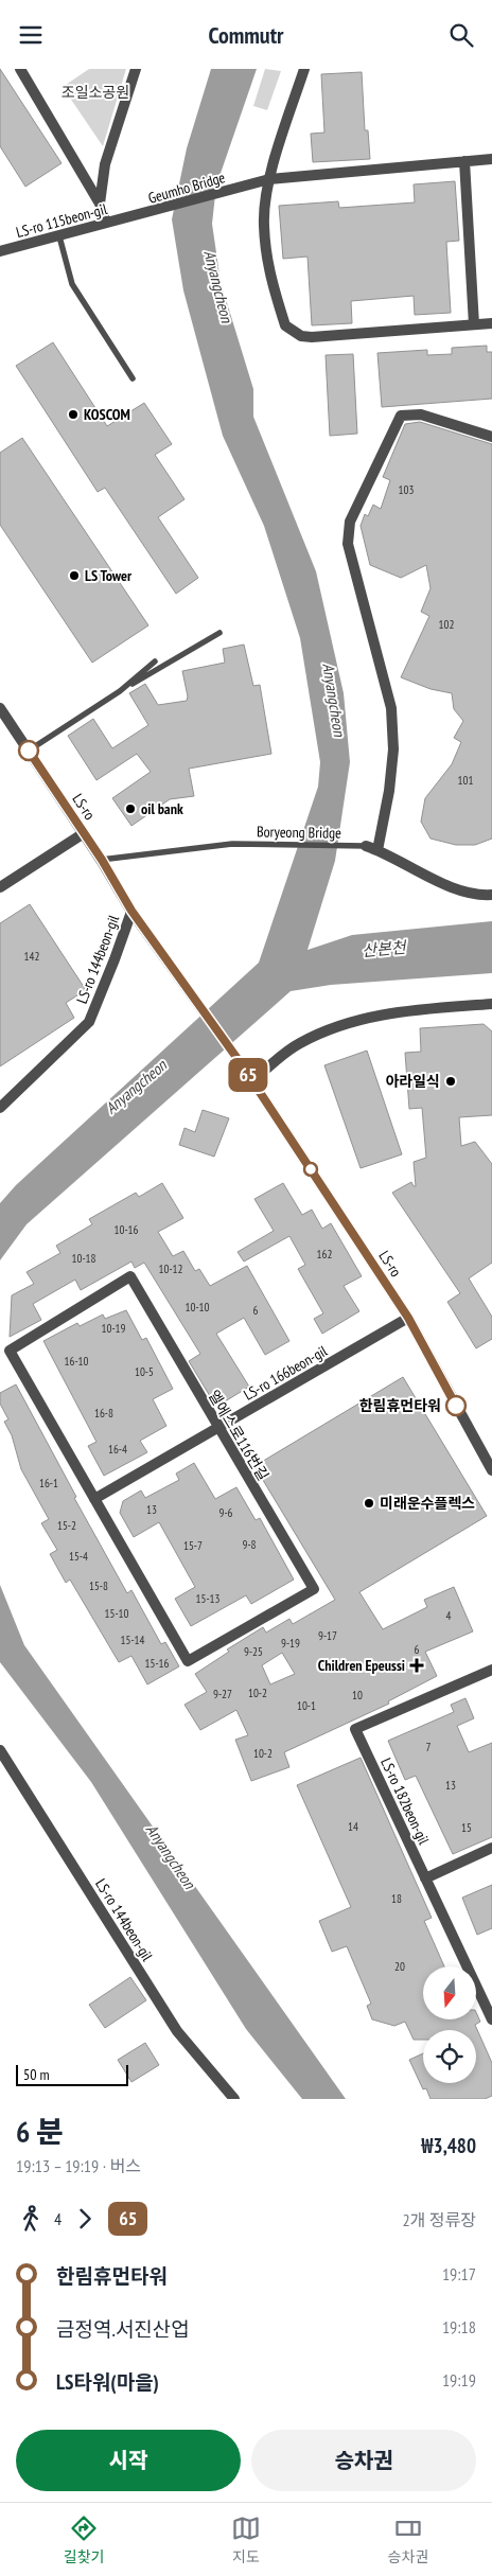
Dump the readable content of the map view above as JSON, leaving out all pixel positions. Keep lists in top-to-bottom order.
{
  "streets": {
    "street": [
      "Geumho Bridge",
      "LS-ro 115beon-gil",
      "LS-ro",
      "LS-ro 144beon-gil",
      "LS-ro 166beon-gil",
      "엘에스로116번길",
      "LS-ro 182beon-gil"
    ],
    "lane": ["Boryeong Bridge"]
  },
  "crossings": [
    ["Geumho Bridge", "LS-ro 115beon-gil"],
    ["LS-ro", "Boryeong Bridge"],
    ["LS-ro", "LS-ro 144beon-gil"],
    ["LS-ro", "LS-ro 166beon-gil"],
    ["LS-ro 166beon-gil", "엘에스로116번길"]
  ],
  "water": ["Anyangcheon", "산본천"],
  "parks": ["조일소공원"],
  "places": {
    "other": [
      "KOSCOM",
      "LS Tower",
      "oil bank",
      "아라일식",
      "한림휴먼타워",
      "미래운수플렉스"
    ],
    "health": ["Children Epeussi"]
  },
  "lines": ["bus line 65"],
  "house_numbers": [
    "103",
    "102",
    "101",
    "142",
    "10-16",
    "162",
    "10-18",
    "10-12",
    "10-10",
    "6",
    "10-19",
    "16-10",
    "10-5",
    "16-8",
    "16-4",
    "16-1",
    "13",
    "9-6",
    "15-2",
    "9-8",
    "15-7",
    "15-4",
    "15-8",
    "15-13",
    "15-10",
    "4",
    "9-17",
    "15-14",
    "9-19",
    "6",
    "9-25",
    "15-16",
    "10-2",
    "9-27",
    "10",
    "10-1",
    "7",
    "10-2",
    "13",
    "14",
    "15",
    "18",
    "20"
  ],
  "scale_bar": "50 m",
  "north": "bottom",
  "page": {
    "header": "Commutr",
    "on_map": "65",
    "scale": "50 m",
    "heading": ["6 분", "19:13 – 19:19 · 버스", "₩3,480"],
    "legs": ["4", "65", "2개 정류장"],
    "list": [
      {
        "name": "한림휴먼타워",
        "value": "19:17"
      },
      {
        "name": "금정역.서진산업",
        "value": "19:18"
      },
      {
        "name": "LS타워(마을)",
        "value": "19:19"
      }
    ],
    "buttons": ["시작", "승차권"],
    "tabs": ["길찾기", "지도", "승차권"]
  }
}
